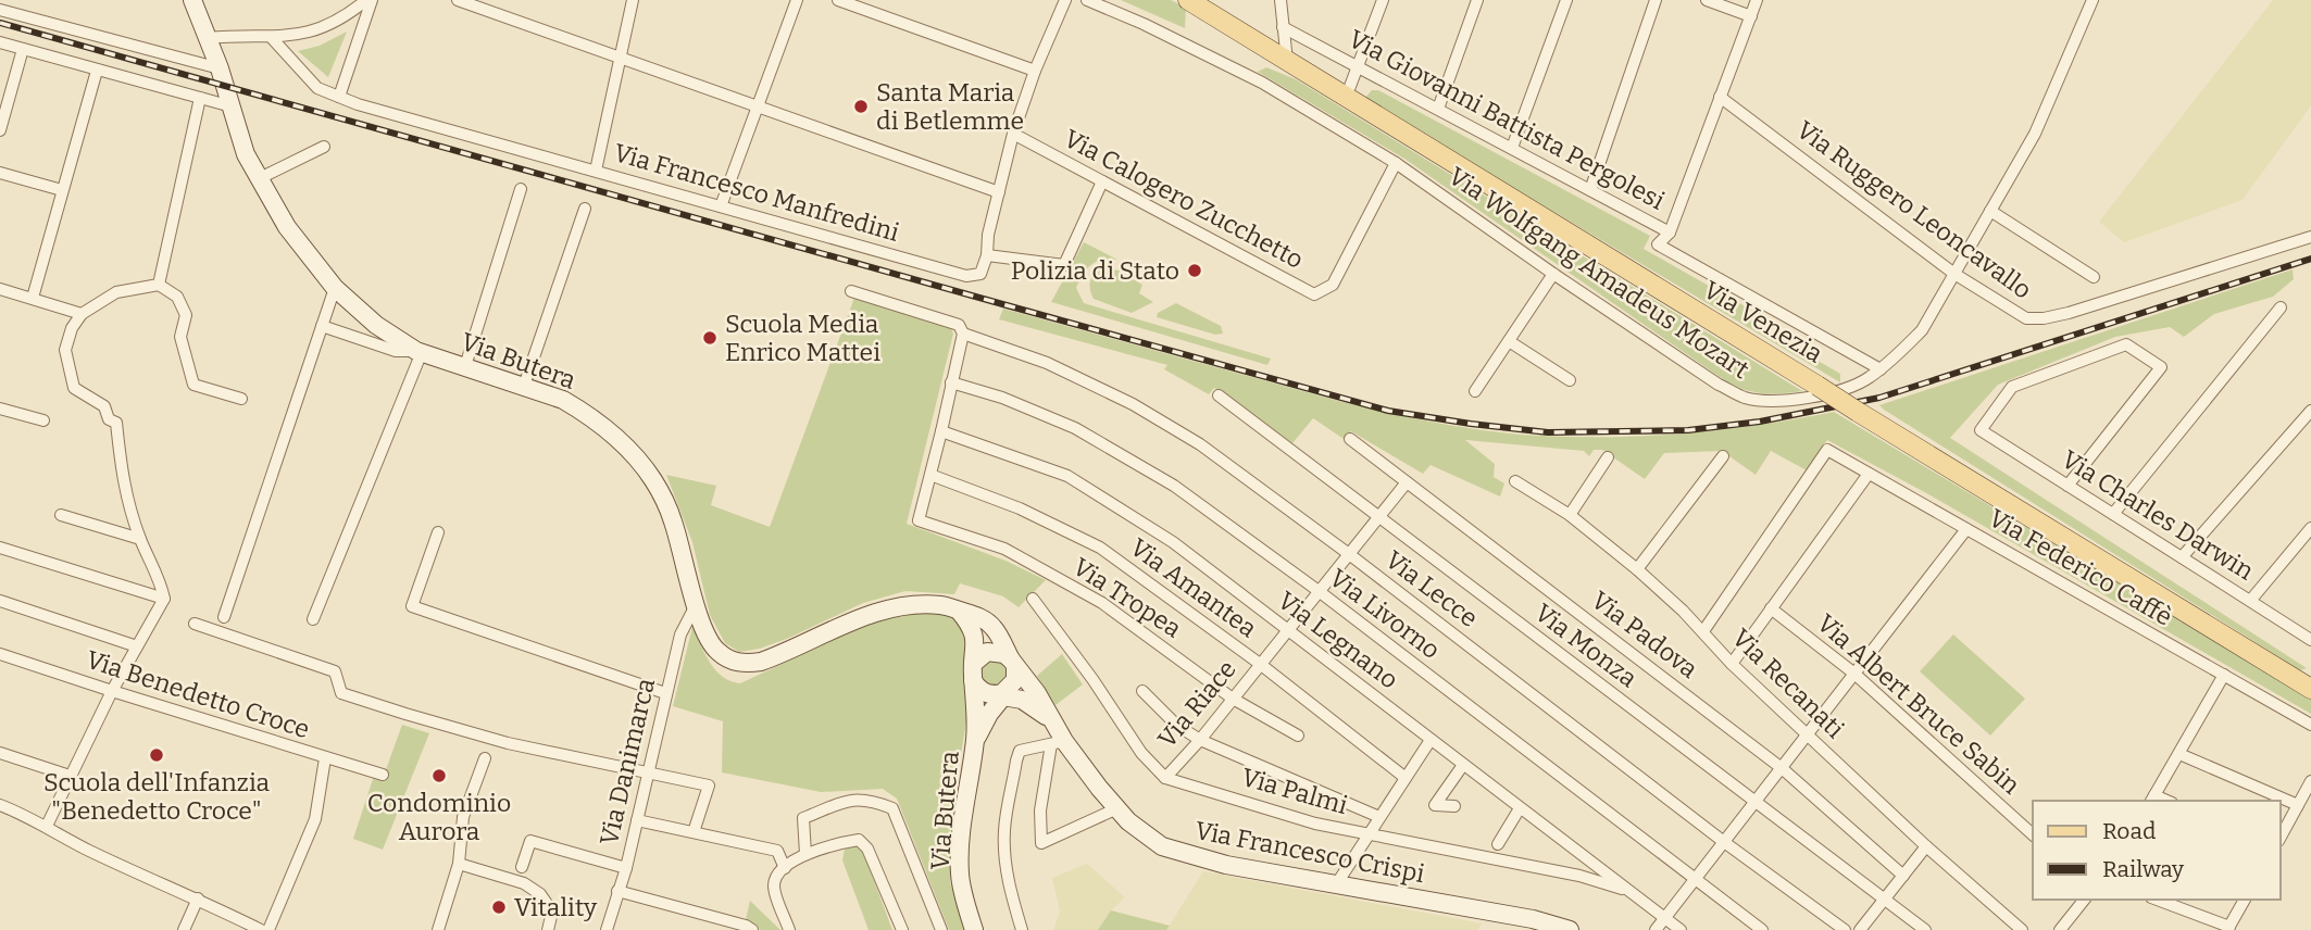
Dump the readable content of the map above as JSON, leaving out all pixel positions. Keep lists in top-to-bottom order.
{
  "streets": {
    "main road": ["Via Venezia"],
    "street": [
      "Via Giovanni Battista Pergolesi",
      "Via Francesco Manfredini",
      "Via Calogero Zucchetto",
      "Via Ruggero Leoncavallo",
      "Via Wolfgang Amadeus Mozart",
      "Via Butera",
      "Via Charles Darwin",
      "Via Federico Caffè",
      "Via Amantea",
      "Via Lecce",
      "Via Tropea",
      "Via Livorno",
      "Via Padova",
      "Via Legnano",
      "Via Monza",
      "Via Recanati",
      "Via Benedetto Croce",
      "Via Riace",
      "Via Albert Bruce Sabin",
      "Via Danimarca",
      "Via Palmi",
      "Via Francesco Crispi"
    ]
  },
  "crossings": [
    ["Via Giovanni Battista Pergolesi", "Via Wolfgang Amadeus Mozart"],
    ["Via Calogero Zucchetto", "Via Wolfgang Amadeus Mozart"],
    ["Via Ruggero Leoncavallo", "Via Wolfgang Amadeus Mozart"],
    ["Via Butera", "Via Danimarca"],
    ["Via Butera", "Via Francesco Crispi"],
    ["Via Federico Caffè", "Via Recanati"],
    ["Via Amantea", "Via Tropea"],
    ["Via Amantea", "Via Riace"],
    ["Via Lecce", "Via Riace"],
    ["Via Tropea", "Via Riace"],
    ["Via Livorno", "Via Riace"],
    ["Via Padova", "Via Riace"],
    ["Via Legnano", "Via Riace"],
    ["Via Legnano", "Via Palmi"],
    ["Via Monza", "Via Riace"],
    ["Via Riace", "Via Palmi"]
  ],
  "places": [
    "Santa Maria di Betlemme",
    "Polizia di Stato",
    "Scuola Media Enrico Mattei",
    "Scuola dell'Infanzia \"Benedetto Croce\"",
    "Condominio Aurora",
    "Vitality"
  ],
  "legend": ["Road", "Railway"]
}
